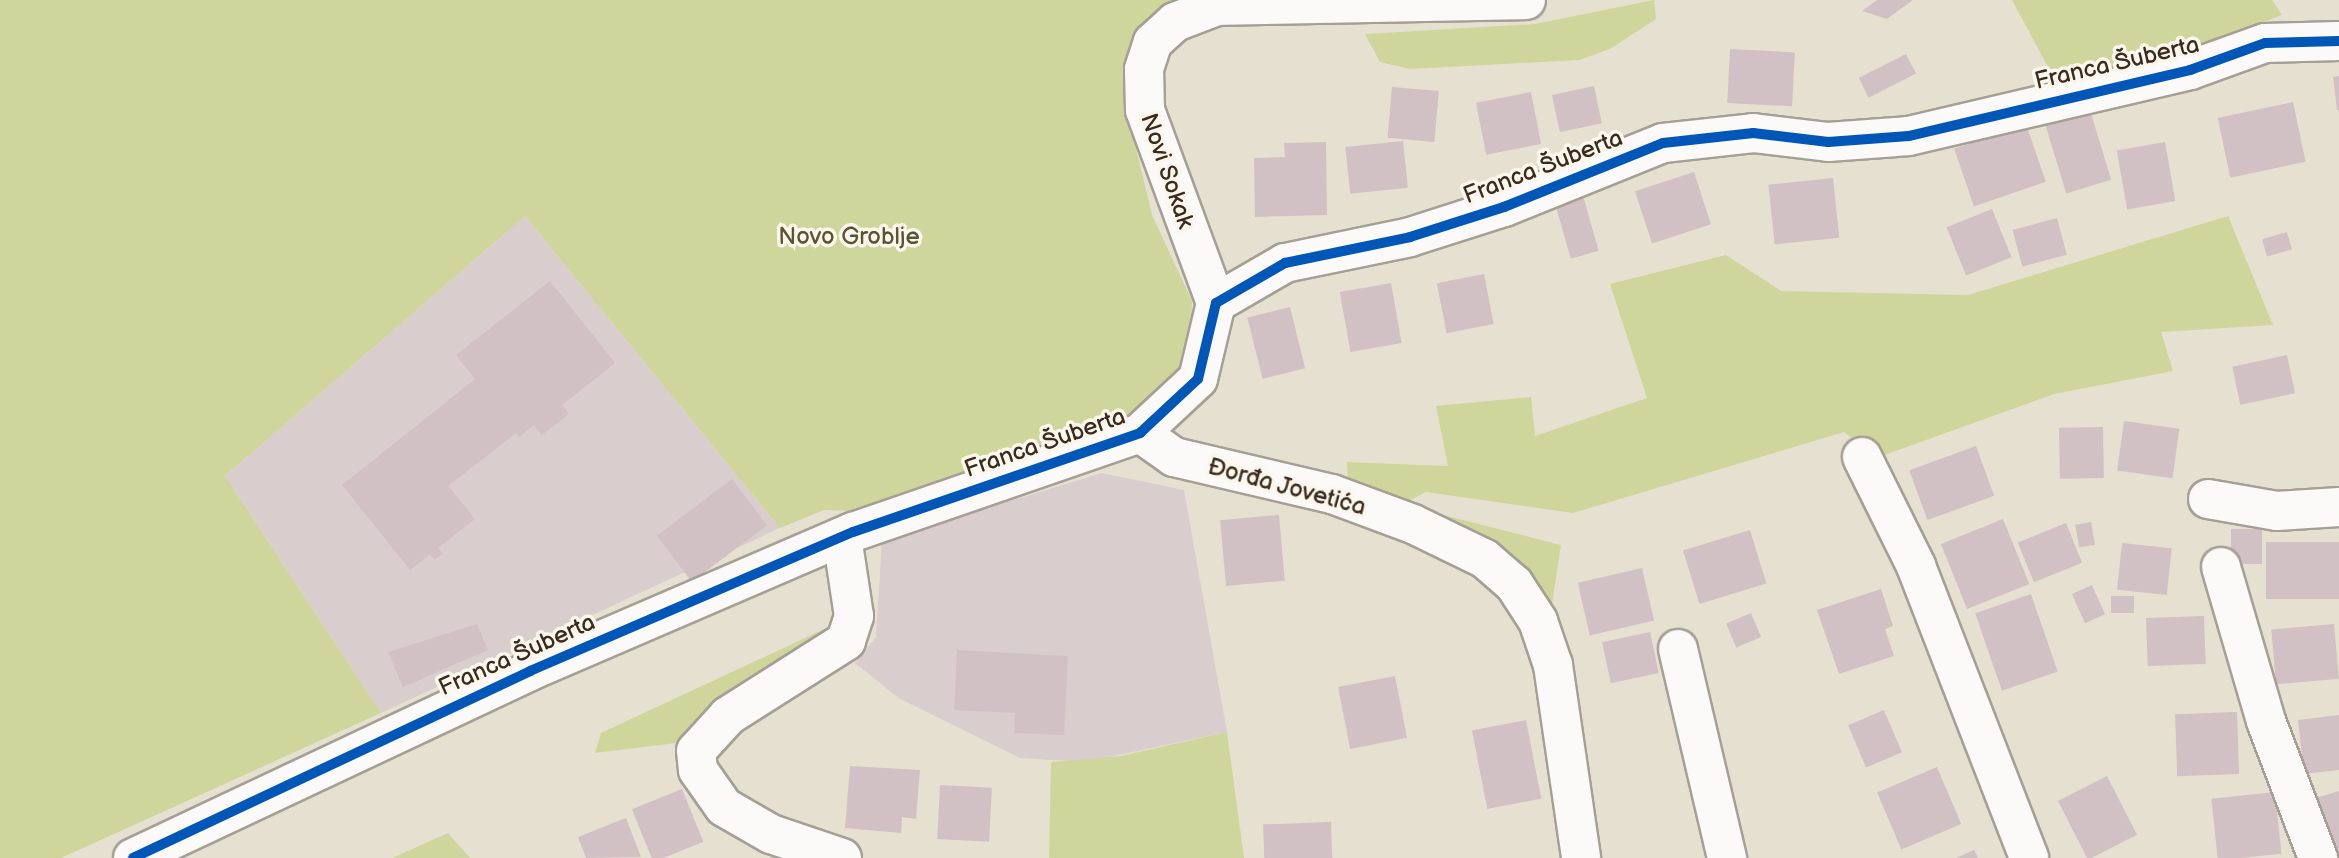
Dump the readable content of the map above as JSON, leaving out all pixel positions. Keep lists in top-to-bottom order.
{
  "streets": {
    "street": ["Franca Šuberta", "Novi Sokak", "Đorđa Jovetića"]
  },
  "crossings": [
    ["Franca Šuberta", "Novi Sokak"],
    ["Franca Šuberta", "Đorđa Jovetića"]
  ],
  "parks": ["Novo Groblje"]
}
